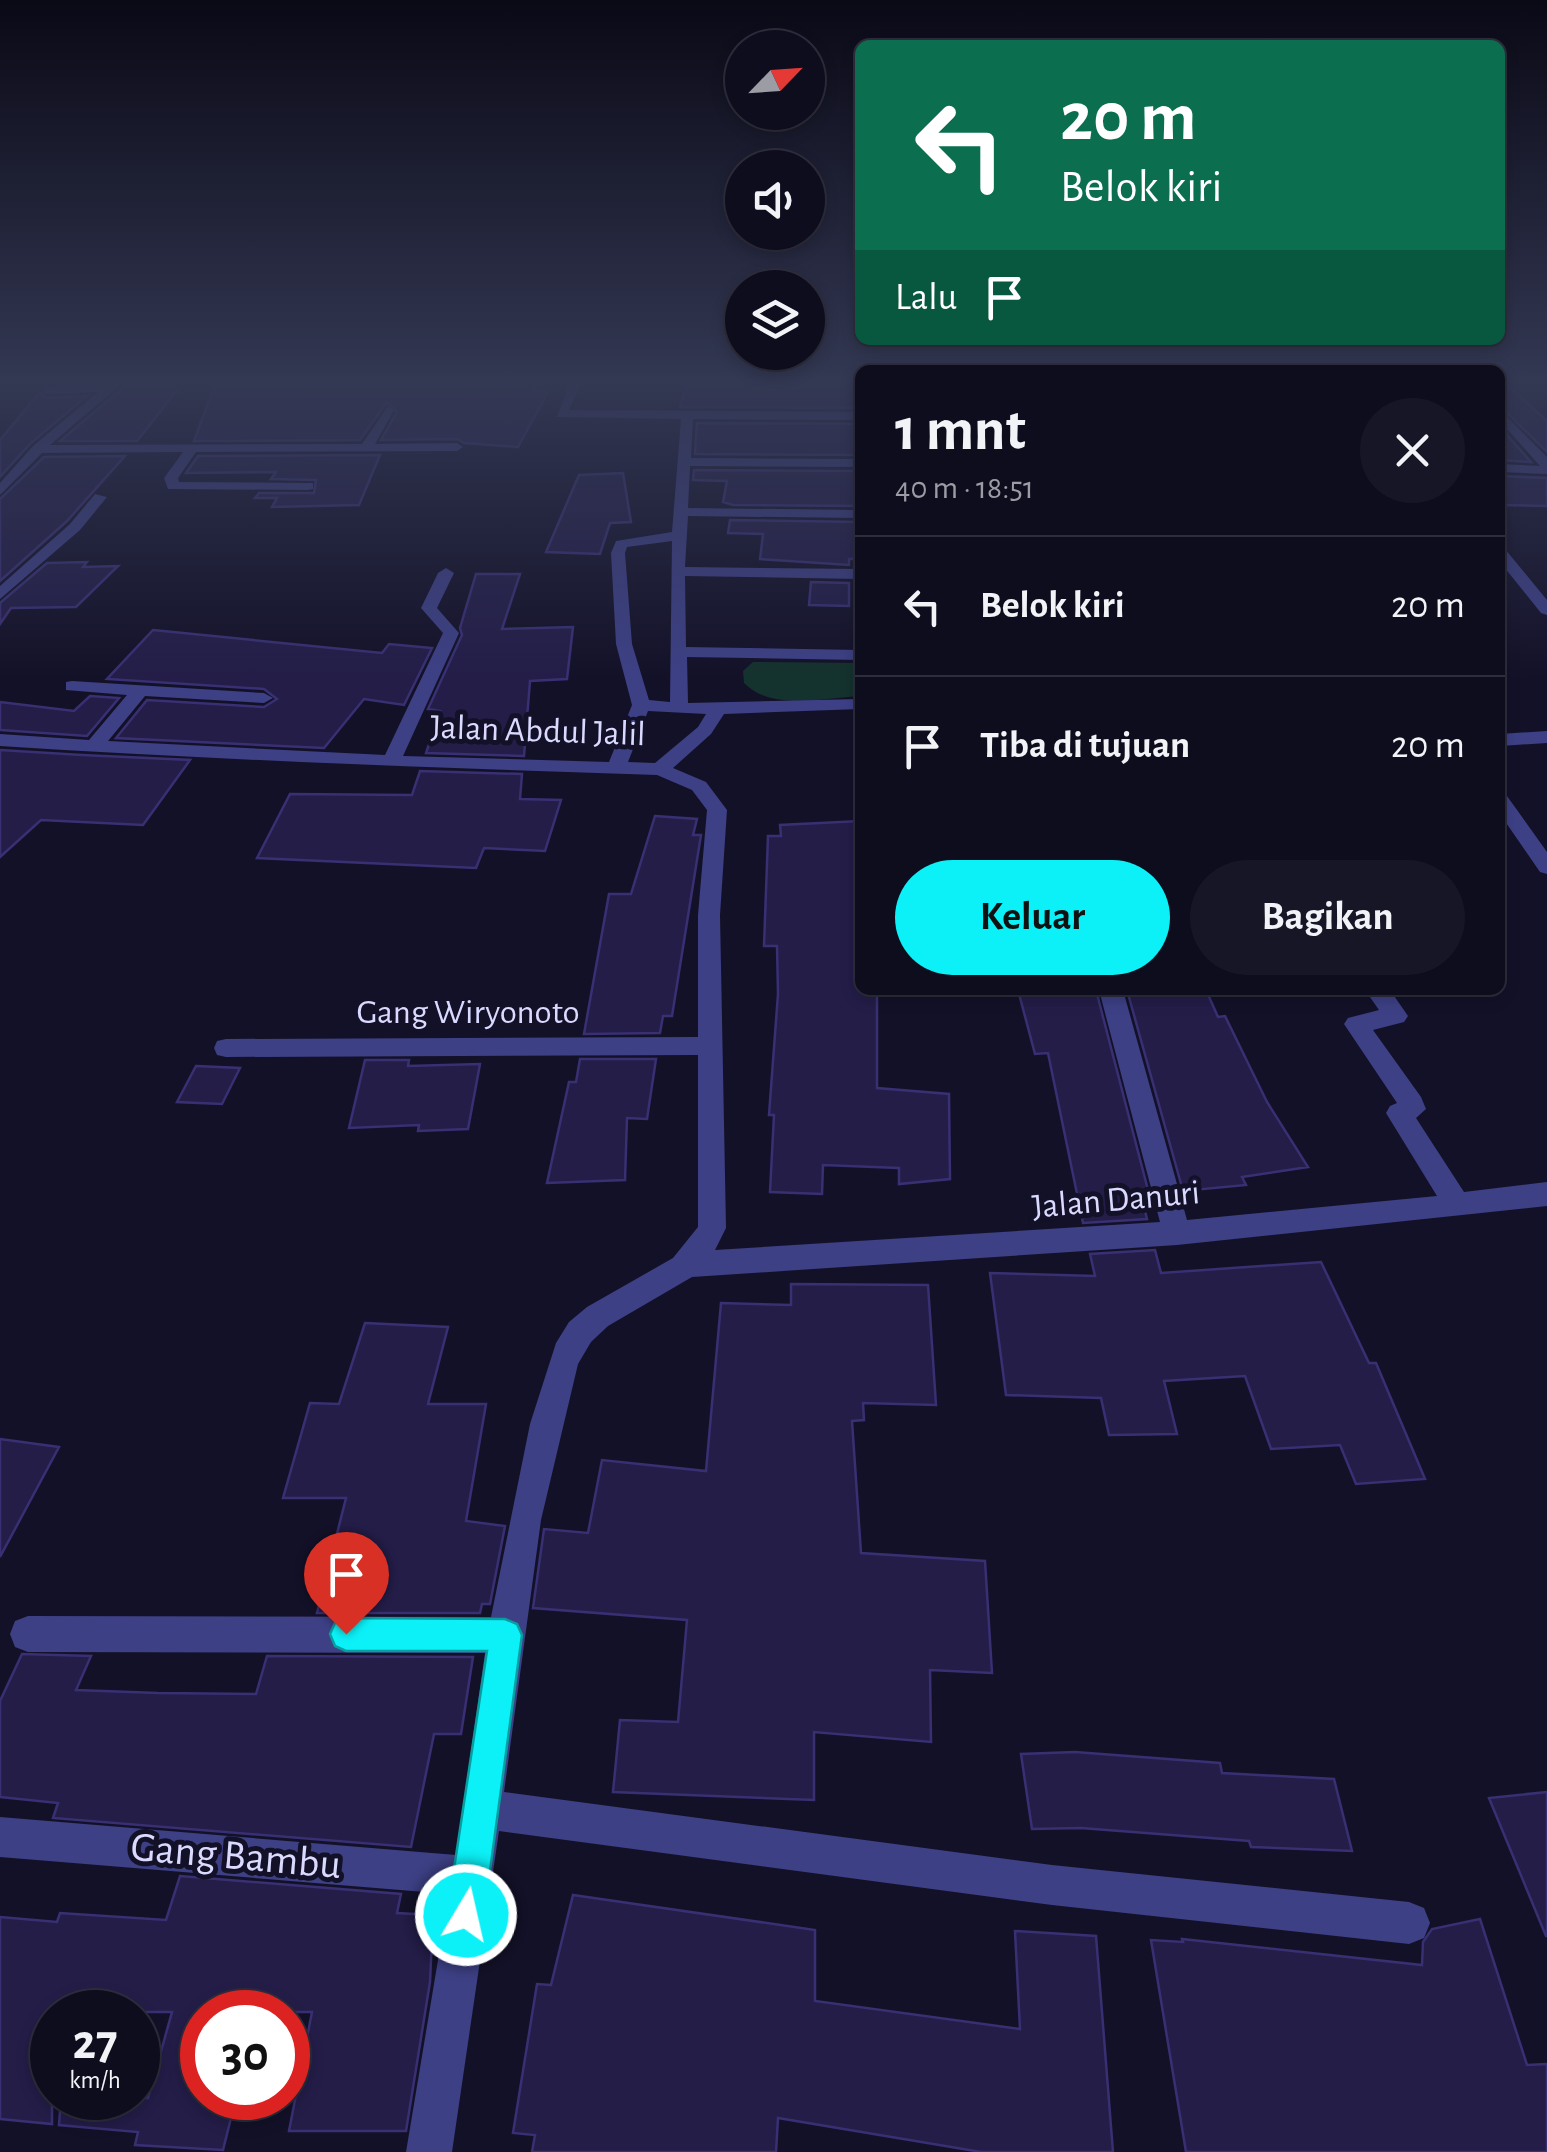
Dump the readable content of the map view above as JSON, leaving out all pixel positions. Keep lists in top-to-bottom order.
{
  "streets": {
    "street": [
      "Jalan Abdul Jalil",
      "Gang Wiryonoto",
      "Jalan Danuri",
      "Gang Bambu"
    ]
  },
  "crossings": [
    ["Jalan Abdul Jalil", "Gang Wiryonoto"],
    ["Jalan Abdul Jalil", "Jalan Danuri"]
  ],
  "north": "top right",
  "page": {
    "turn": ["20 m", "Belok kiri"],
    "then": "Lalu",
    "heading": ["1 mnt", "40 m · 18:51"],
    "list": [
      {
        "name": "Belok kiri",
        "value": "20 m"
      },
      {
        "name": "Tiba di tujuan",
        "value": "20 m"
      }
    ],
    "buttons": ["Keluar", "Bagikan"],
    "speed": "27 km/h",
    "limit": "30"
  }
}
